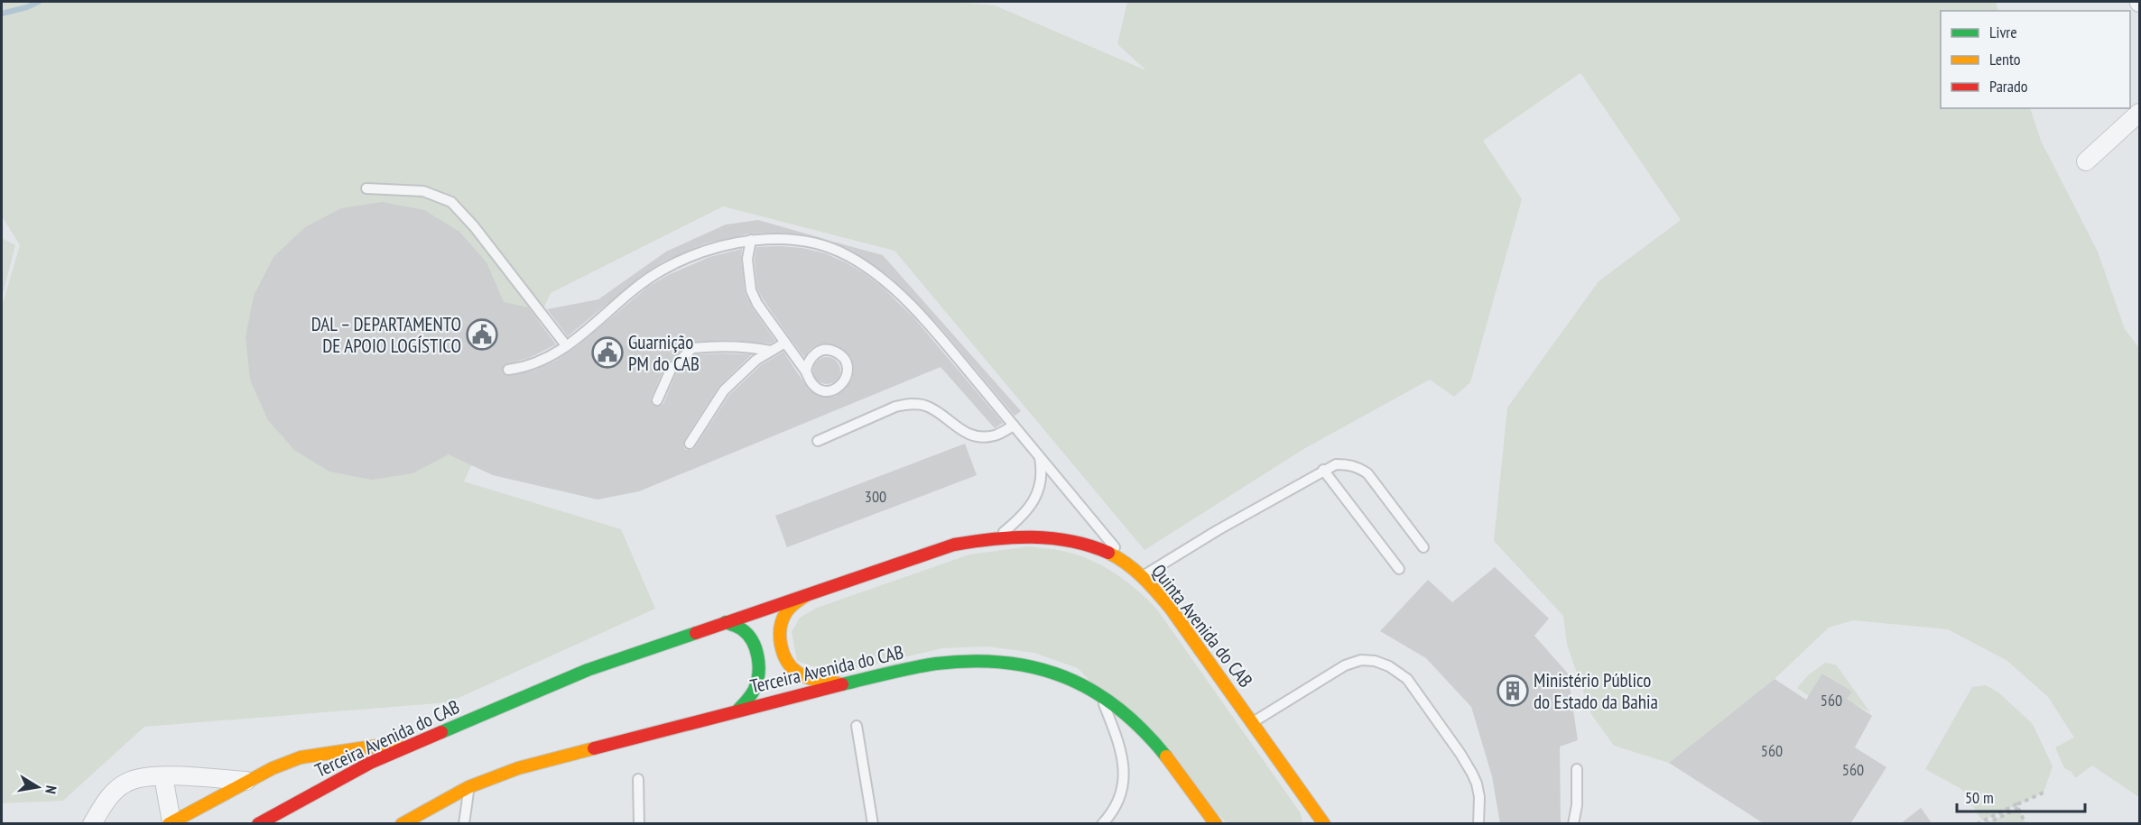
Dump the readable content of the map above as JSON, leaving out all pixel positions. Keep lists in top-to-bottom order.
{
  "streets": {
    "main road": ["Quinta Avenida do CAB", "Terceira Avenida do CAB"]
  },
  "crossings": [
    ["Quinta Avenida do CAB", "Terceira Avenida do CAB"]
  ],
  "places": {
    "public building": ["DAL – DEPARTAMENTO DE APOIO LOGÍSTICO", "Guarnição PM do CAB"],
    "building": ["Ministério Público do Estado da Bahia"]
  },
  "house_numbers": [
    "300",
    "560",
    "560",
    "560"
  ],
  "legend": ["Livre", "Lento", "Parado"],
  "scale_bar": "50 m",
  "north": "right"
}
